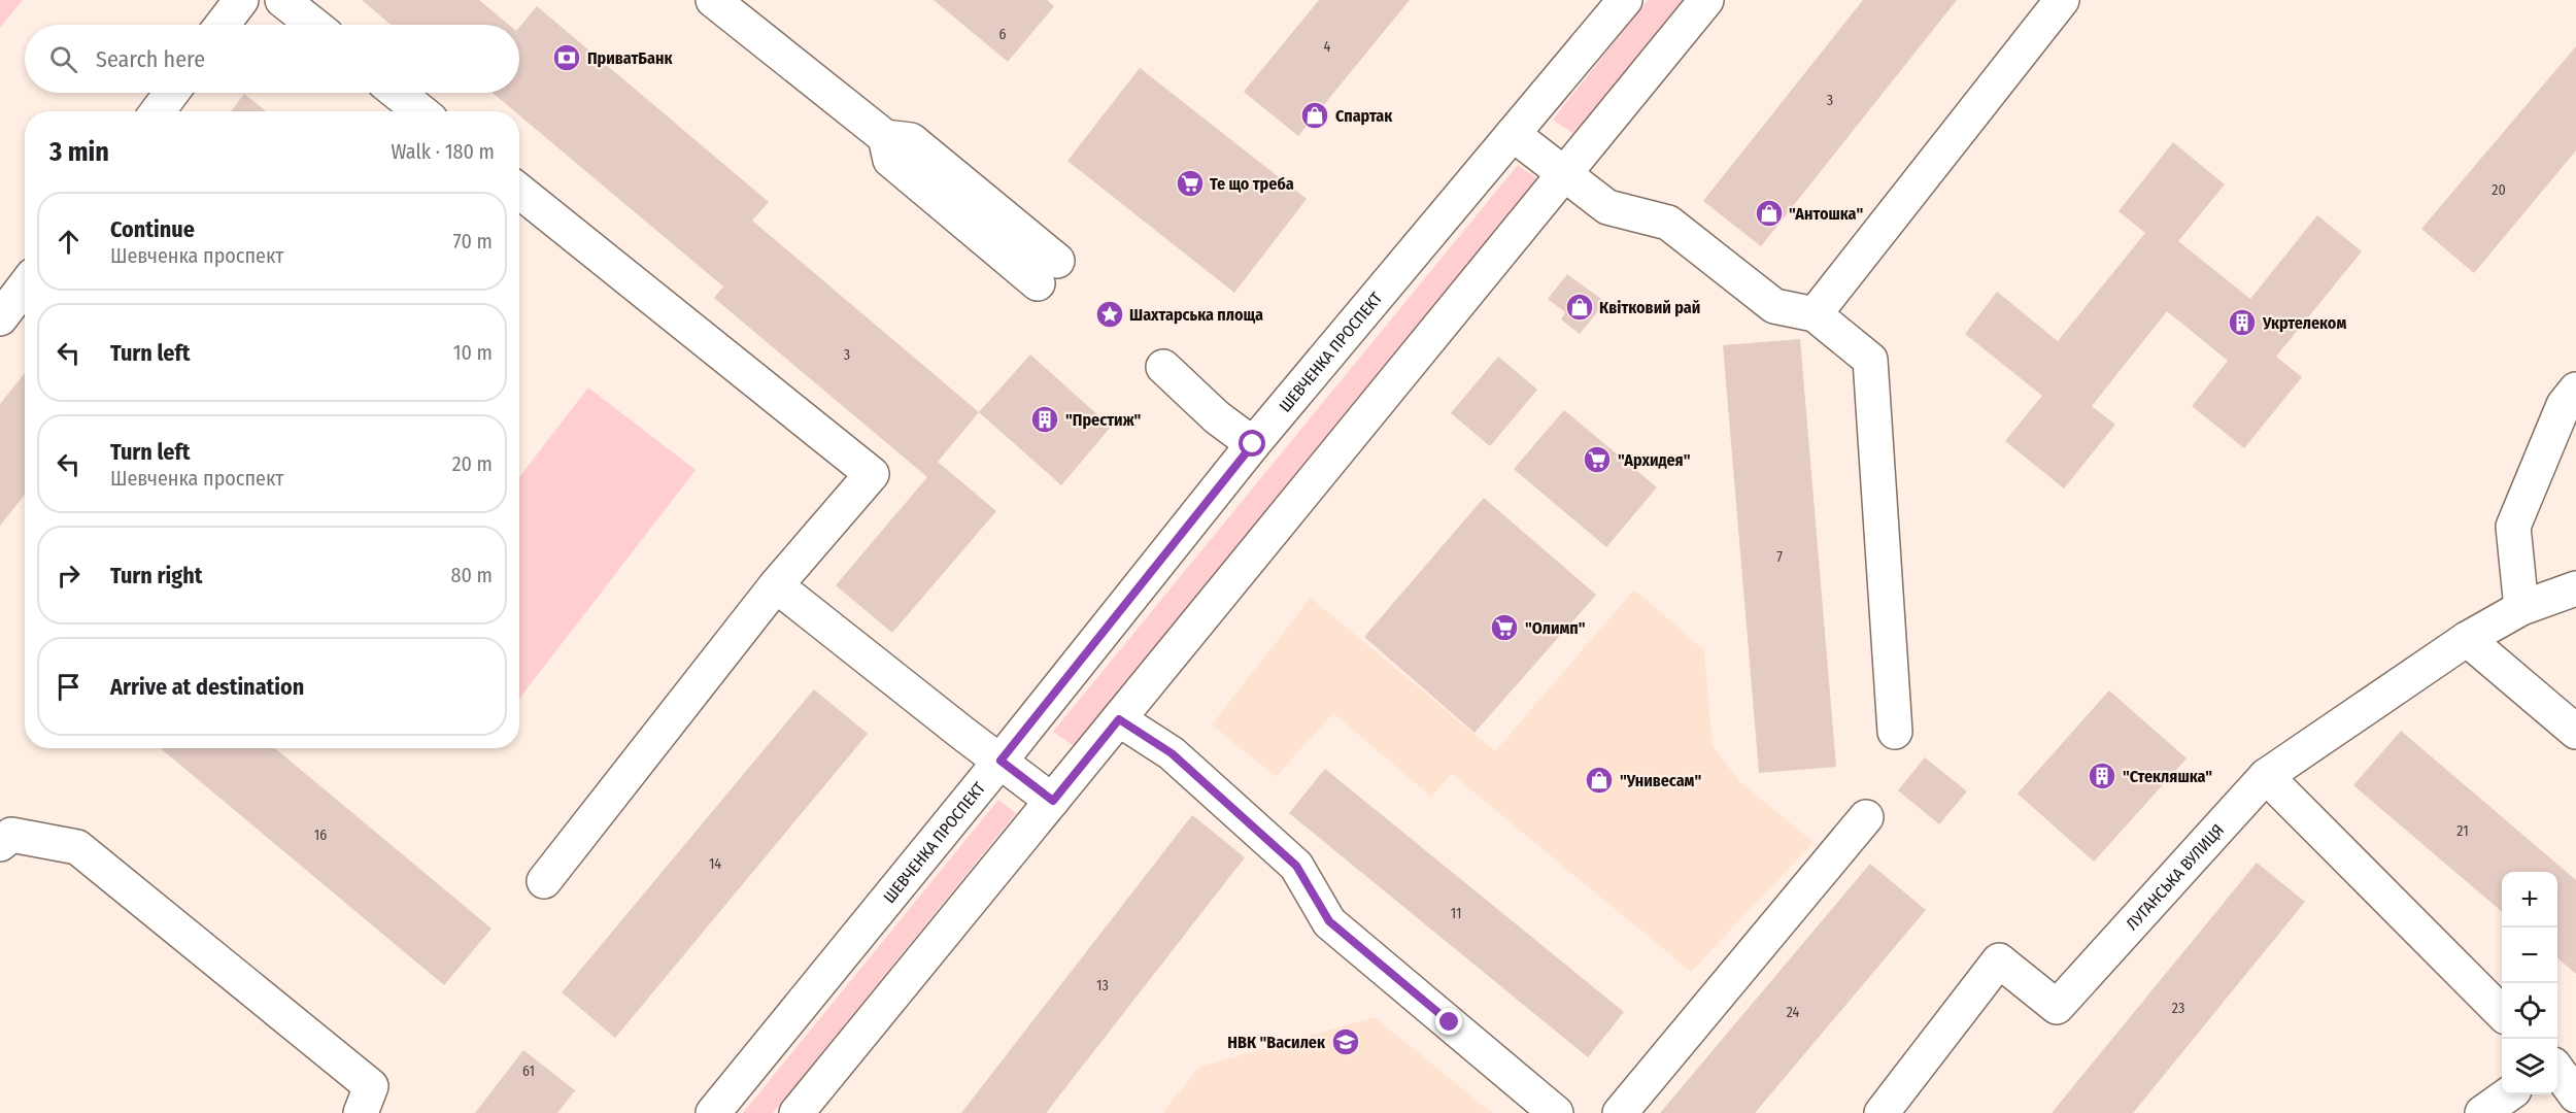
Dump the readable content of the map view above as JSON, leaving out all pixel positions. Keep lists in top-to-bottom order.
{
  "streets": {
    "street": ["ШЕВЧЕНКА ПРОСПЕКТ", "ЛУГАНСЬКА ВУЛИЦЯ"]
  },
  "places": {
    "bank": ["ПриватБанк"],
    "shop": [
      "Спартак",
      "\"Антошка\"",
      "Квітковий рай",
      "\"Унивесам\""
    ],
    "supermarket": ["Те що треба", "\"Архидея\"", "\"Олимп\""],
    "place": ["Шахтарська площа"],
    "building": ["Укртелеком", "\"Престиж\"", "\"Стекляшка\""],
    "school or university": ["НВК \"Василек"]
  },
  "house_numbers": [
    "6",
    "4",
    "3",
    "20",
    "3",
    "7",
    "21",
    "16",
    "14",
    "11",
    "13",
    "23",
    "24",
    "61"
  ],
  "page": {
    "search": "Search here",
    "heading": ["3 min", "Walk · 180 m"],
    "list": [
      ["Continue", "Шевченка проспект", "70 m"],
      ["Turn left", "10 m"],
      ["Turn left", "Шевченка проспект", "20 m"],
      ["Turn right", "80 m"],
      "Arrive at destination"
    ],
    "map_buttons": ["+", "−"]
  }
}
